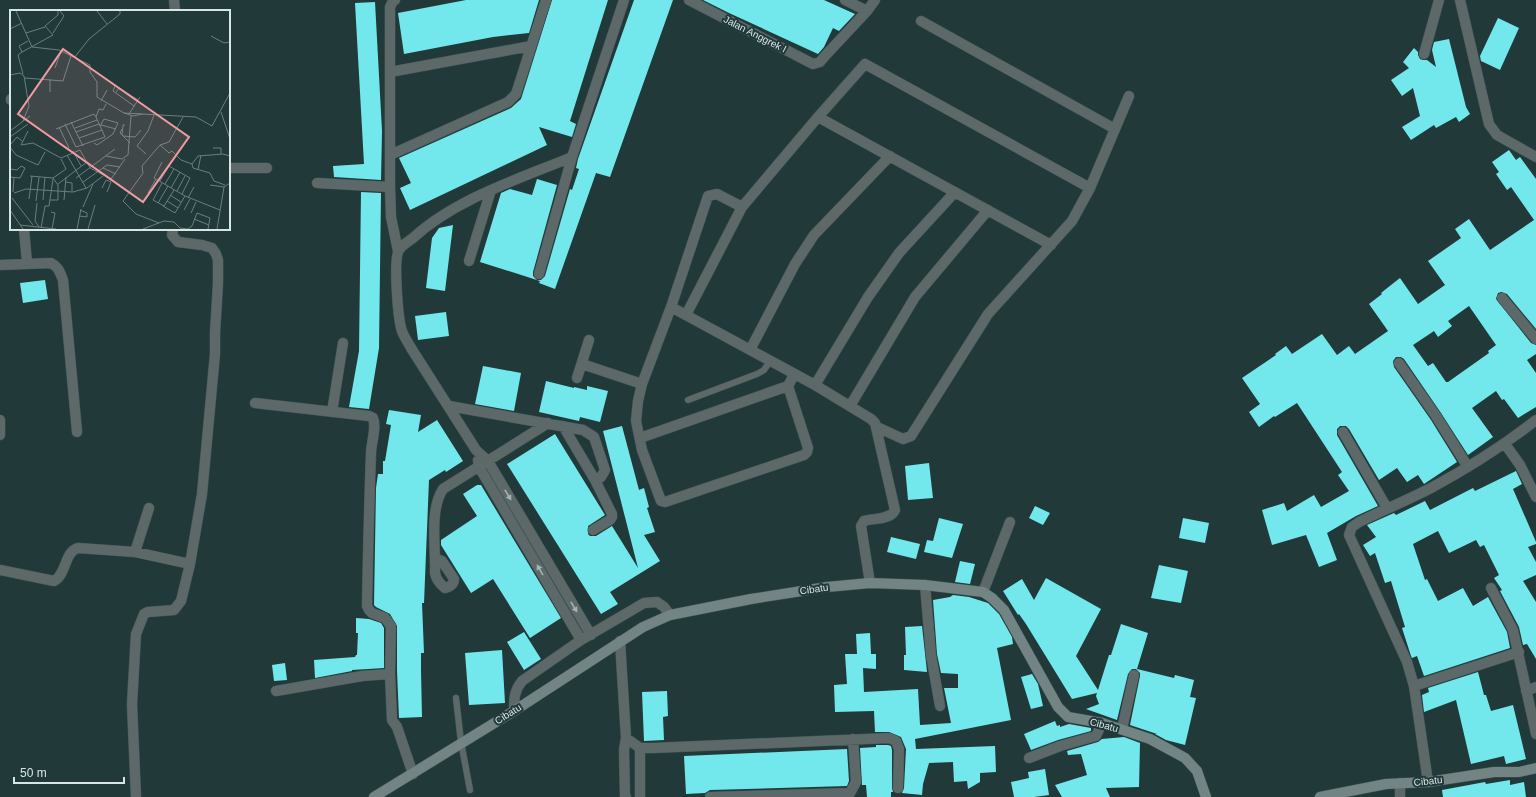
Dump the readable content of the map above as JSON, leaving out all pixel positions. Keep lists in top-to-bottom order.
{
  "streets": {
    "street": ["Jalan Anggrek I", "Cibatu"]
  },
  "scale_bar": "50 m"
}
